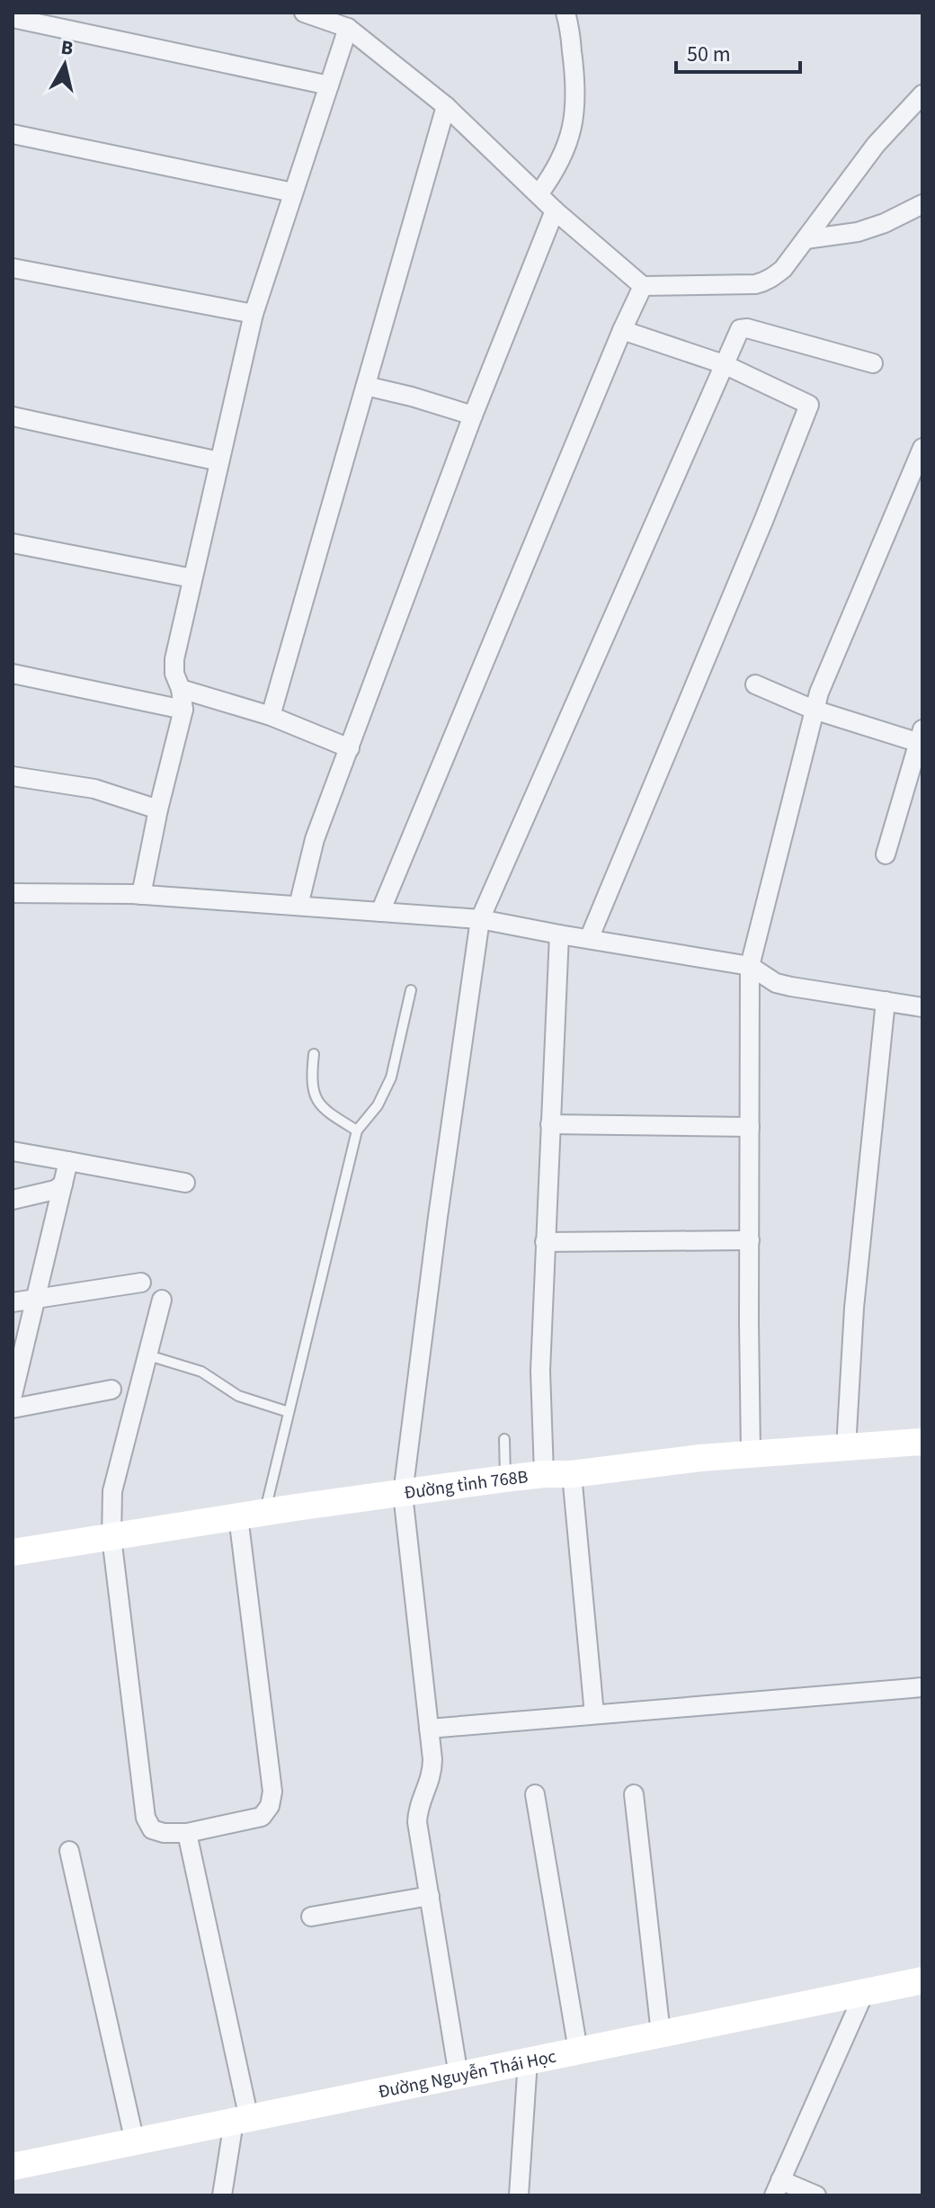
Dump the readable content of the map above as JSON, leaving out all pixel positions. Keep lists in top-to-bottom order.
{
  "streets": {
    "street": ["Đường tỉnh 768B", "Đường Nguyễn Thái Học"]
  },
  "scale_bar": "50 m",
  "north": "top"
}
